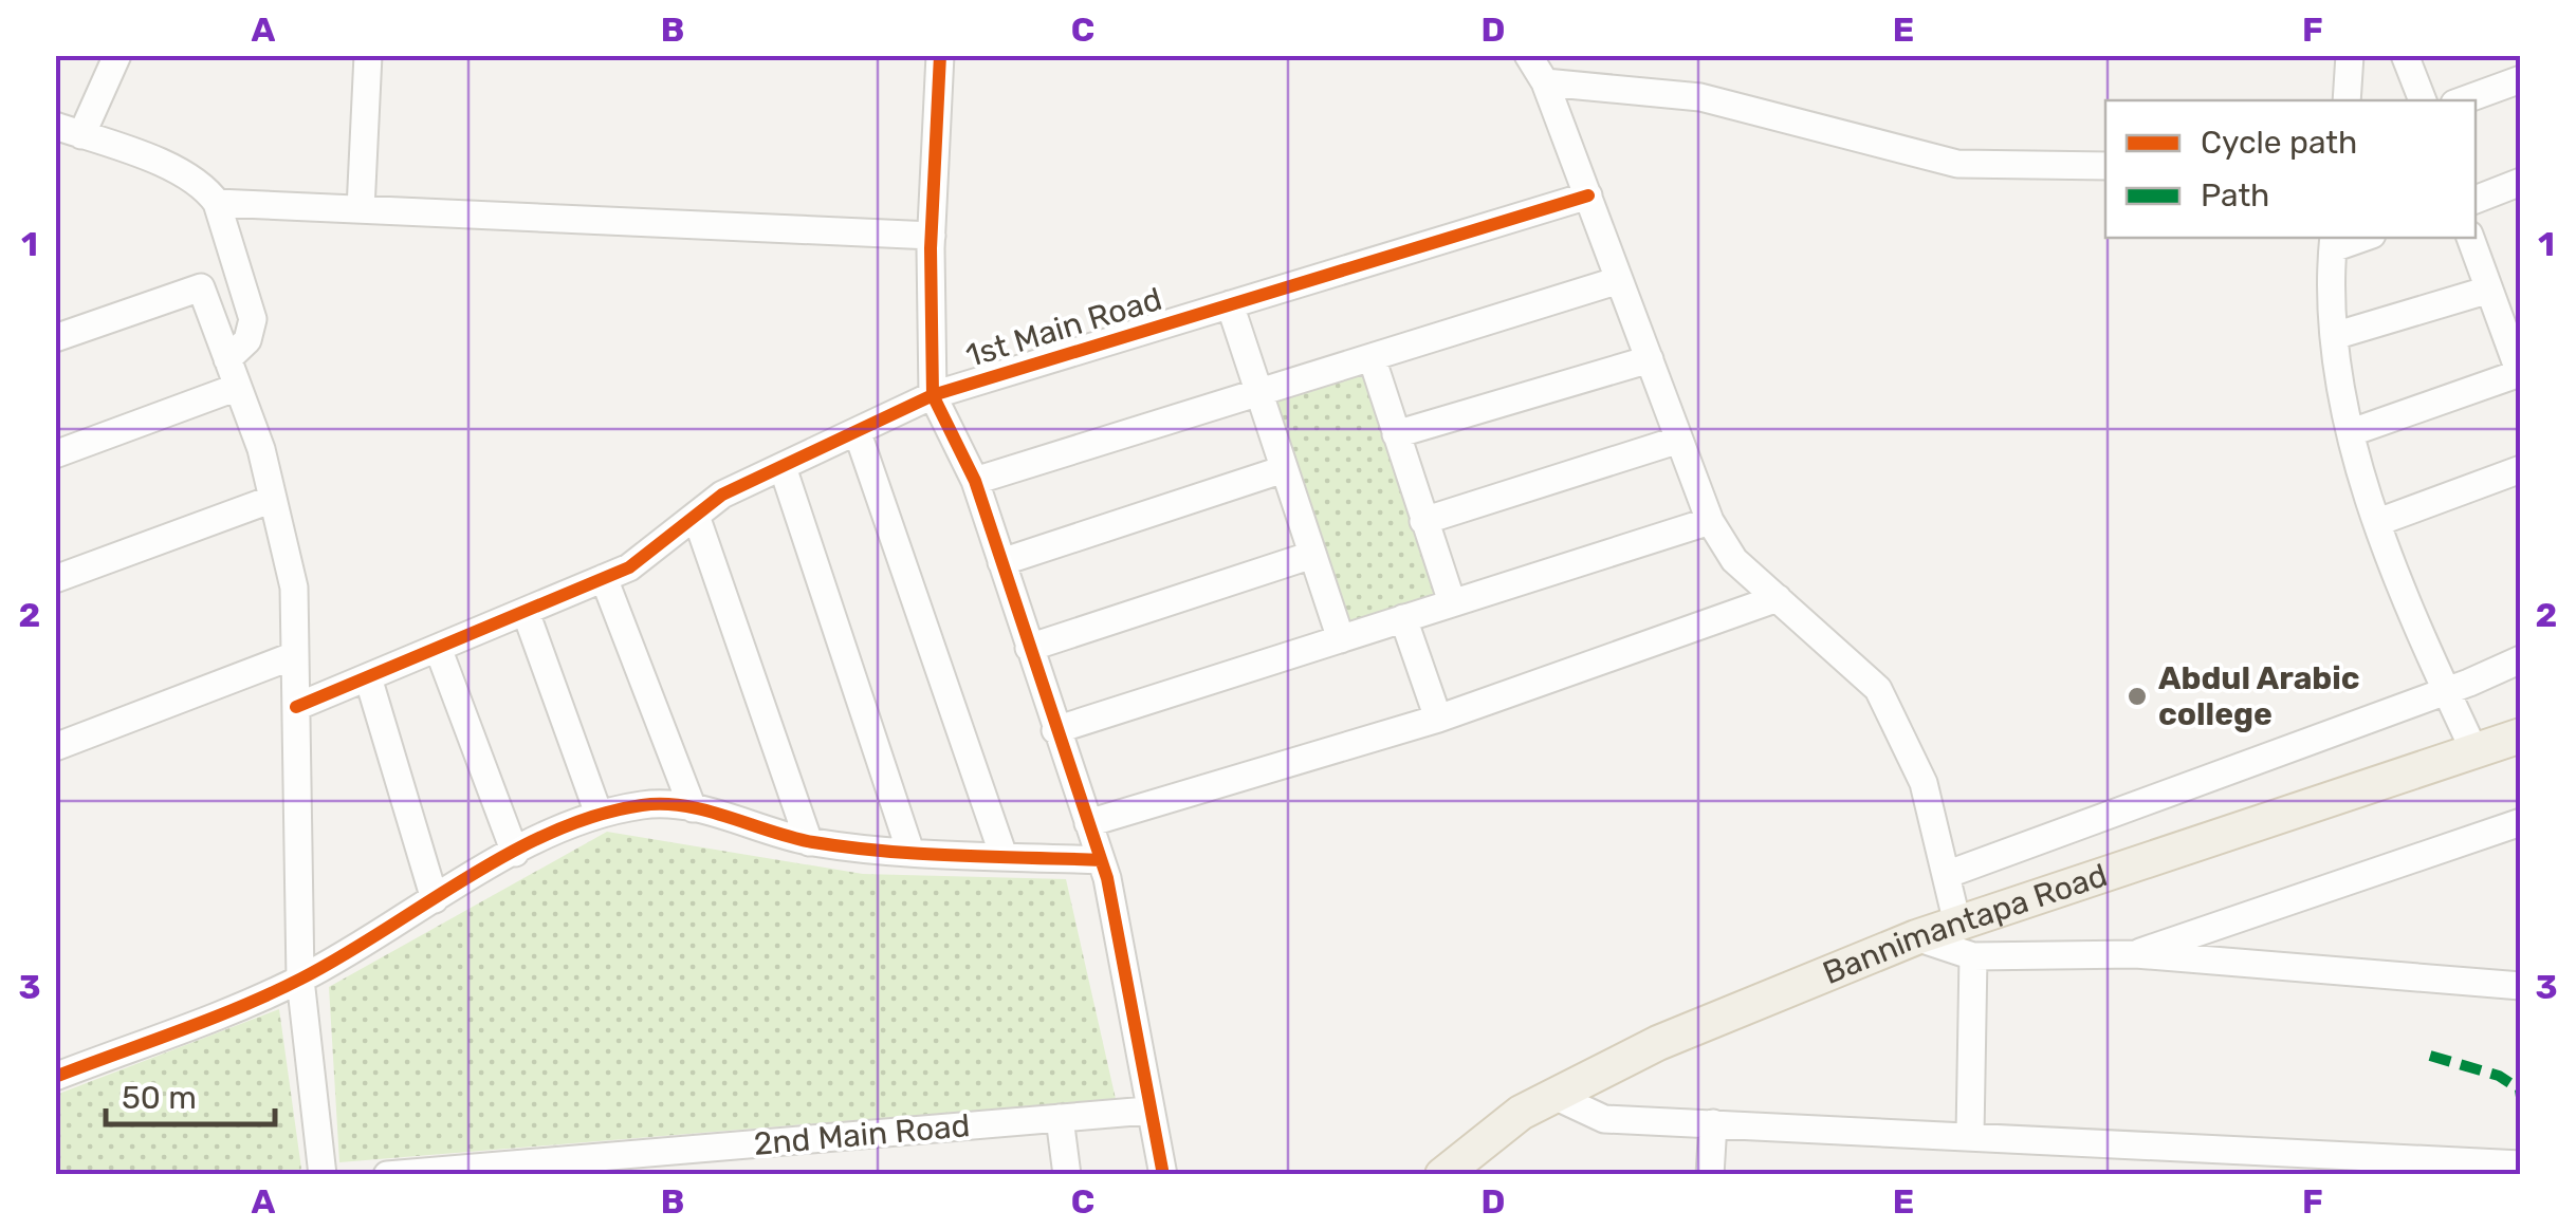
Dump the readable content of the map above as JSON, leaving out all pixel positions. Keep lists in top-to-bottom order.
{
  "streets": {
    "main road": ["Bannimantapa Road"],
    "street": ["1st Main Road", "2nd Main Road"]
  },
  "places": ["Abdul Arabic college"],
  "legend": ["Cycle path", "Path"],
  "scale_bar": "50 m",
  "grid": {
    "columns": [
      "A",
      "B",
      "C",
      "D",
      "E",
      "F"
    ],
    "rows": ["1", "2", "3"]
  }
}
